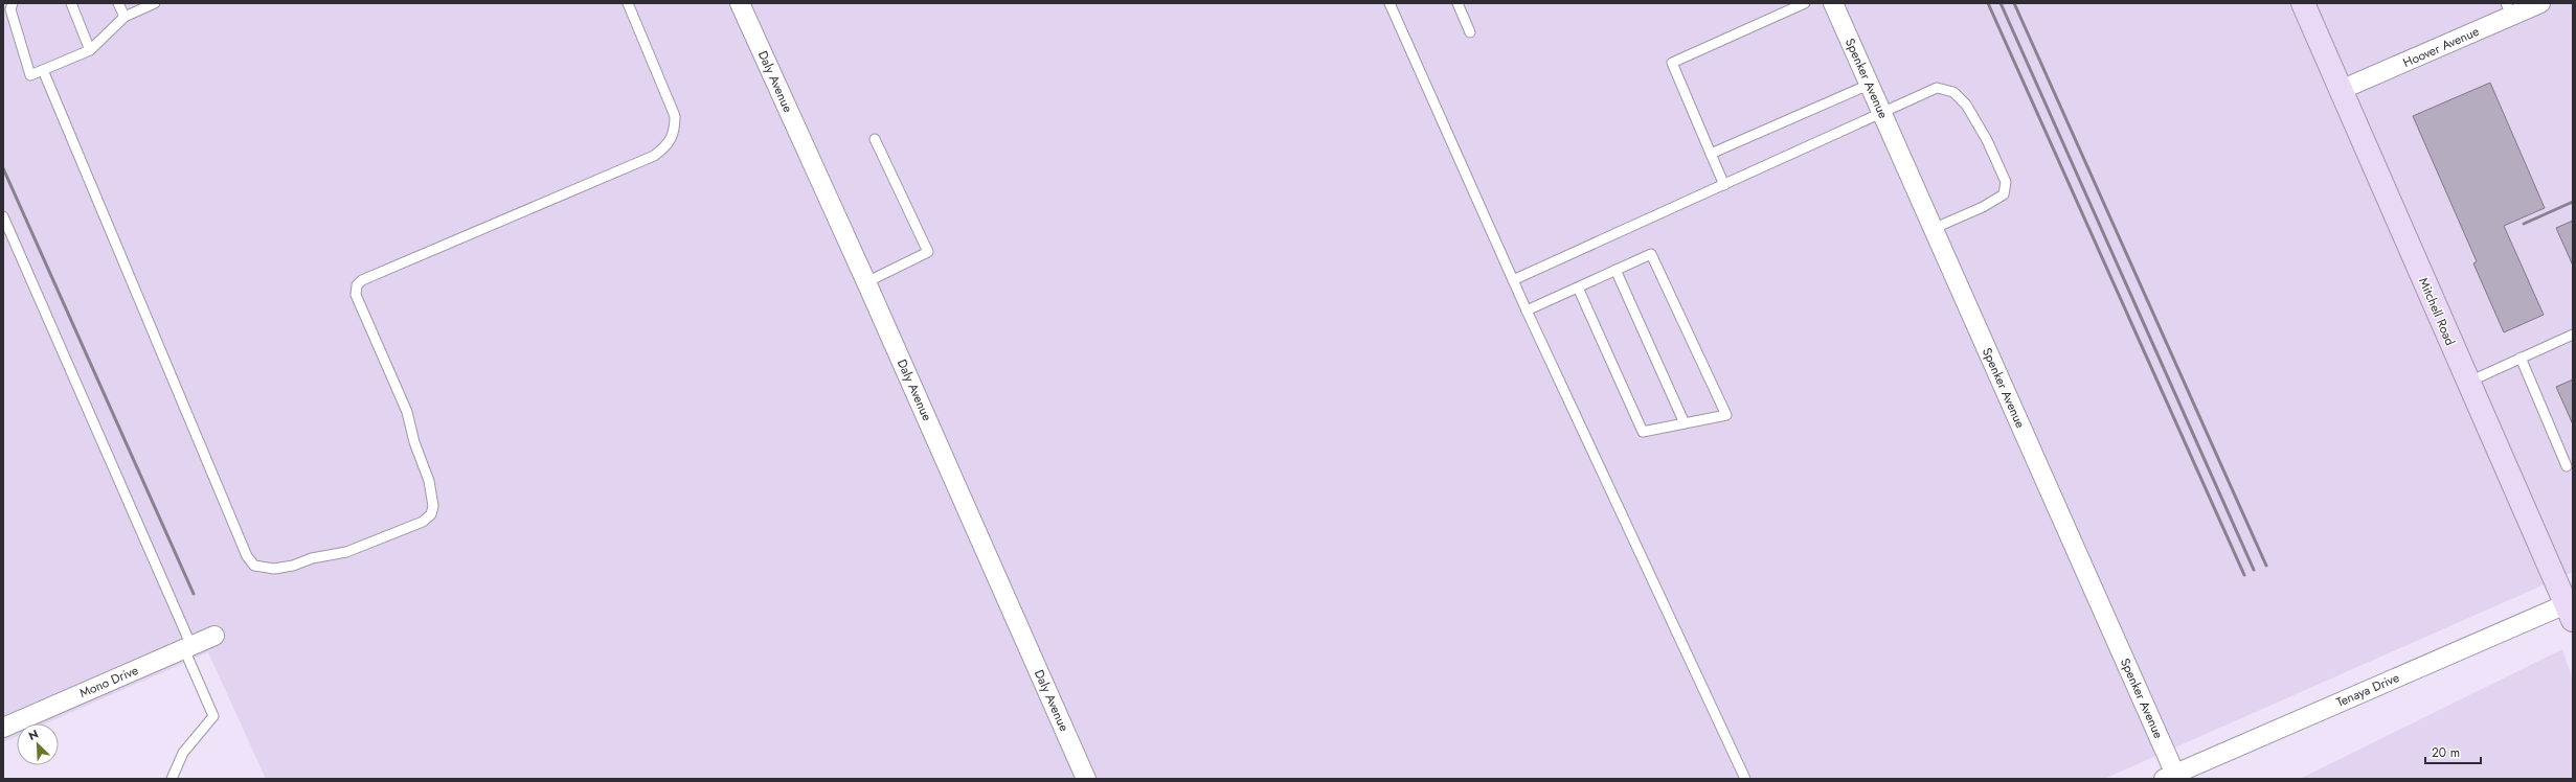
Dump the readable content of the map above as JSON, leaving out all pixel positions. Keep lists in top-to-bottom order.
{
  "streets": {
    "main road": ["Mitchell Road"],
    "street": [
      "Hoover Avenue",
      "Spenker Avenue",
      "Daly Avenue",
      "Mono Drive",
      "Tenaya Drive"
    ]
  },
  "crossings": [
    ["Hoover Avenue", "Mitchell Road"],
    ["Spenker Avenue", "Tenaya Drive"],
    ["Mitchell Road", "Tenaya Drive"]
  ],
  "scale_bar": "20 m",
  "north": "top left"
}
